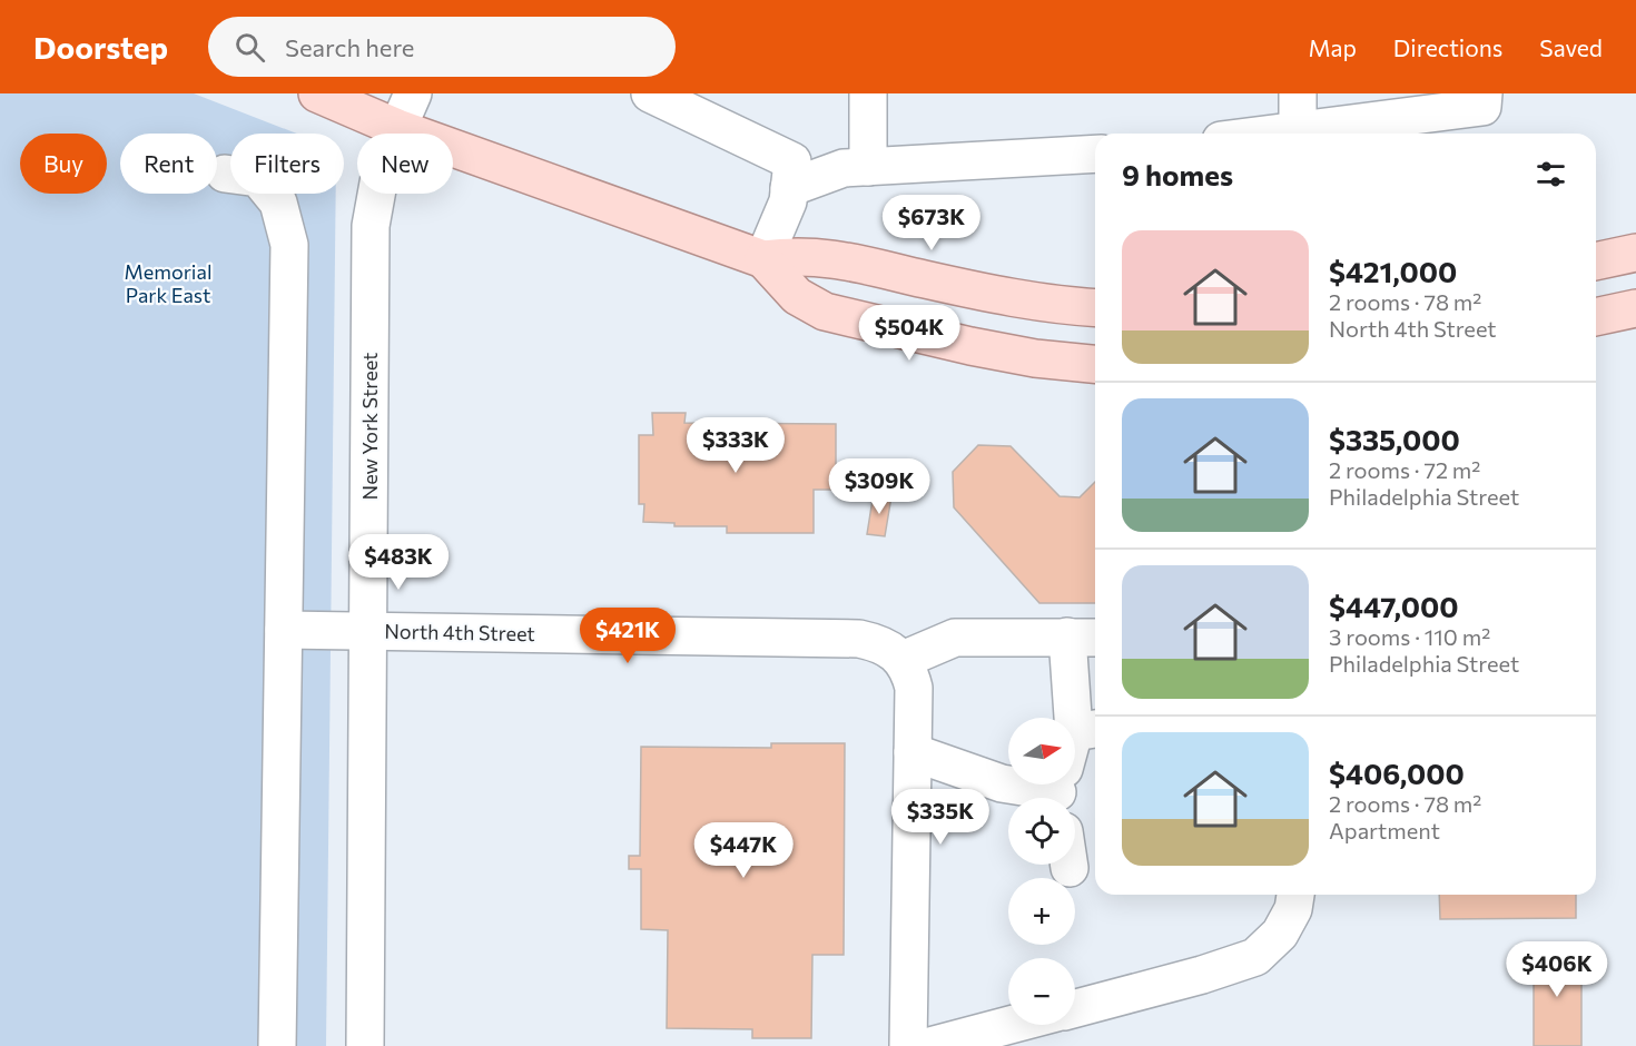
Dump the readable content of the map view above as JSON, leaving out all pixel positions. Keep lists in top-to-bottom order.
{
  "streets": {
    "street": ["New York Street", "North 4th Street"]
  },
  "crossings": [
    ["New York Street", "North 4th Street"]
  ],
  "parks": ["Memorial Park East"],
  "north": "right",
  "page": {
    "header": "Doorstep",
    "search": "Search here",
    "nav": ["Map", "Directions", "Saved"],
    "chip": [
      "Buy",
      "Rent",
      "Filters",
      "New"
    ],
    "heading": "9 homes",
    "price": [
      "$673K",
      "$504K",
      "$333K",
      "$309K",
      "$483K",
      "$421K",
      "$335K",
      "$447K",
      "$406K"
    ],
    "list": [
      {
        "name": "$421,000",
        "note": "2 rooms · 78 m² · North 4th Street"
      },
      {
        "name": "$335,000",
        "note": "2 rooms · 72 m² · Philadelphia Street"
      },
      {
        "name": "$447,000",
        "note": "3 rooms · 110 m² · Philadelphia Street"
      },
      {
        "name": "$406,000",
        "note": "2 rooms · 78 m² · Apartment"
      }
    ],
    "map_buttons": ["+", "−"]
  }
}
